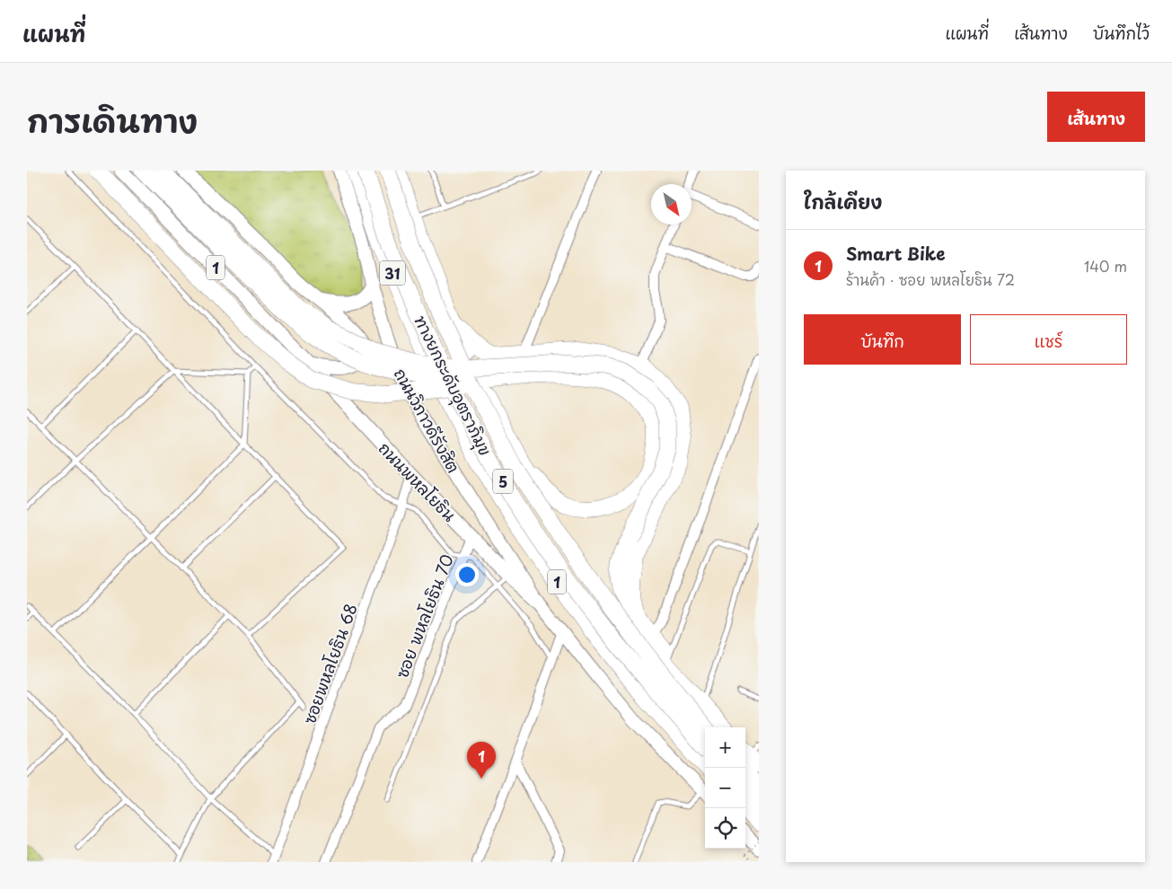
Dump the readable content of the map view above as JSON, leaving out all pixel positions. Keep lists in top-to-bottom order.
{
  "streets": {
    "highway": [
      "1",
      "31",
      "ทางยกระดับอุตราภิมุข",
      "ถนนวิภาวดีรังสิต",
      "5"
    ],
    "main road": ["ถนนพหลโยธิน"],
    "street": ["ซอย พหลโยธิน 70", "ซอยพหลโยธิน 68"]
  },
  "crossings": [
    ["1", "31"],
    ["1", "ถนนวิภาวดีรังสิต"],
    ["ถนนวิภาวดีรังสิต", "ถนนพหลโยธิน"],
    ["ถนนพหลโยธิน", "ซอย พหลโยธิน 70"],
    ["ถนนพหลโยธิน", "ซอยพหลโยธิน 68"]
  ],
  "north": "bottom right",
  "page": {
    "header": "แผนที่",
    "nav": ["แผนที่", "เส้นทาง", "บันทึกไว้"],
    "title": "การเดินทาง",
    "buttons": [
      "เส้นทาง",
      ["บันทึก", "แชร์"]
    ],
    "heading": "ใกล้เคียง",
    "list": [
      {
        "mark": "1",
        "name": "Smart Bike",
        "note": "ร้านค้า · ซอย พหลโยธิน 72",
        "value": "140 m"
      }
    ],
    "map_buttons": ["+", "−"],
    "pins": "1"
  }
}
